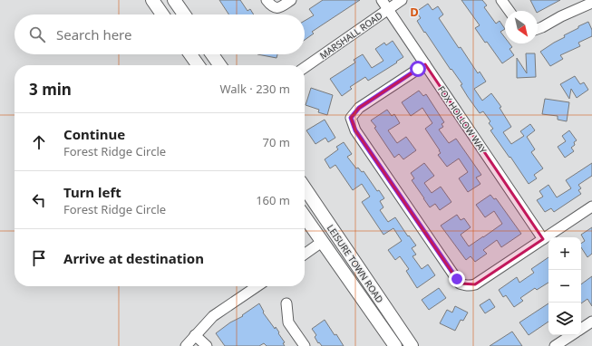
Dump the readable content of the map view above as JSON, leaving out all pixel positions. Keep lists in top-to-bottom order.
{
  "streets": {
    "main road": ["LEISURE TOWN ROAD"],
    "street": ["MARSHALL ROAD", "FOX HOLLOW WAY"]
  },
  "crossings": [
    ["MARSHALL ROAD", "FOX HOLLOW WAY"]
  ],
  "north": "bottom right",
  "page": {
    "search": "Search here",
    "heading": ["3 min", "Walk · 230 m"],
    "list": [
      ["Continue", "Forest Ridge Circle", "70 m"],
      ["Turn left", "Forest Ridge Circle", "160 m"],
      "Arrive at destination"
    ],
    "map_buttons": ["+", "−"]
  },
  "grid": {
    "columns": ["D"]
  }
}
